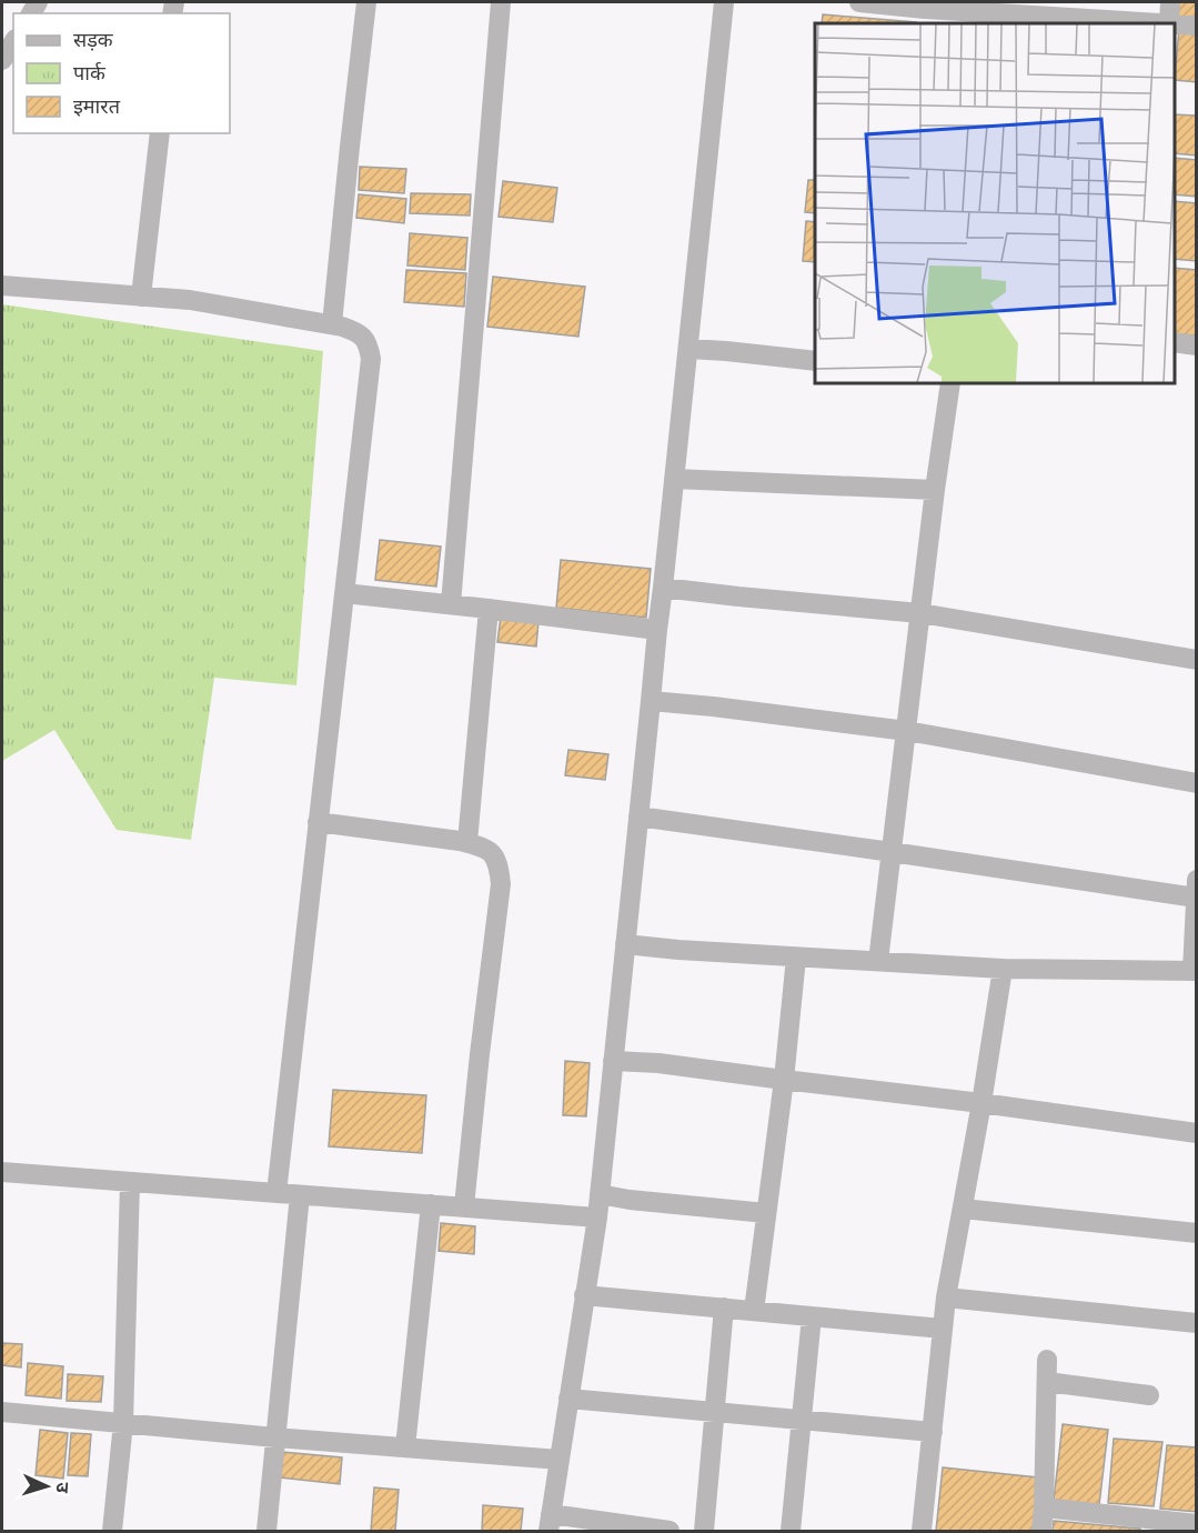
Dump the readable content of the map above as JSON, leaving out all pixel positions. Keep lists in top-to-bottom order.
{
  "legend": ["सड़क", "पार्क", "इमारत"],
  "north": "right"
}
